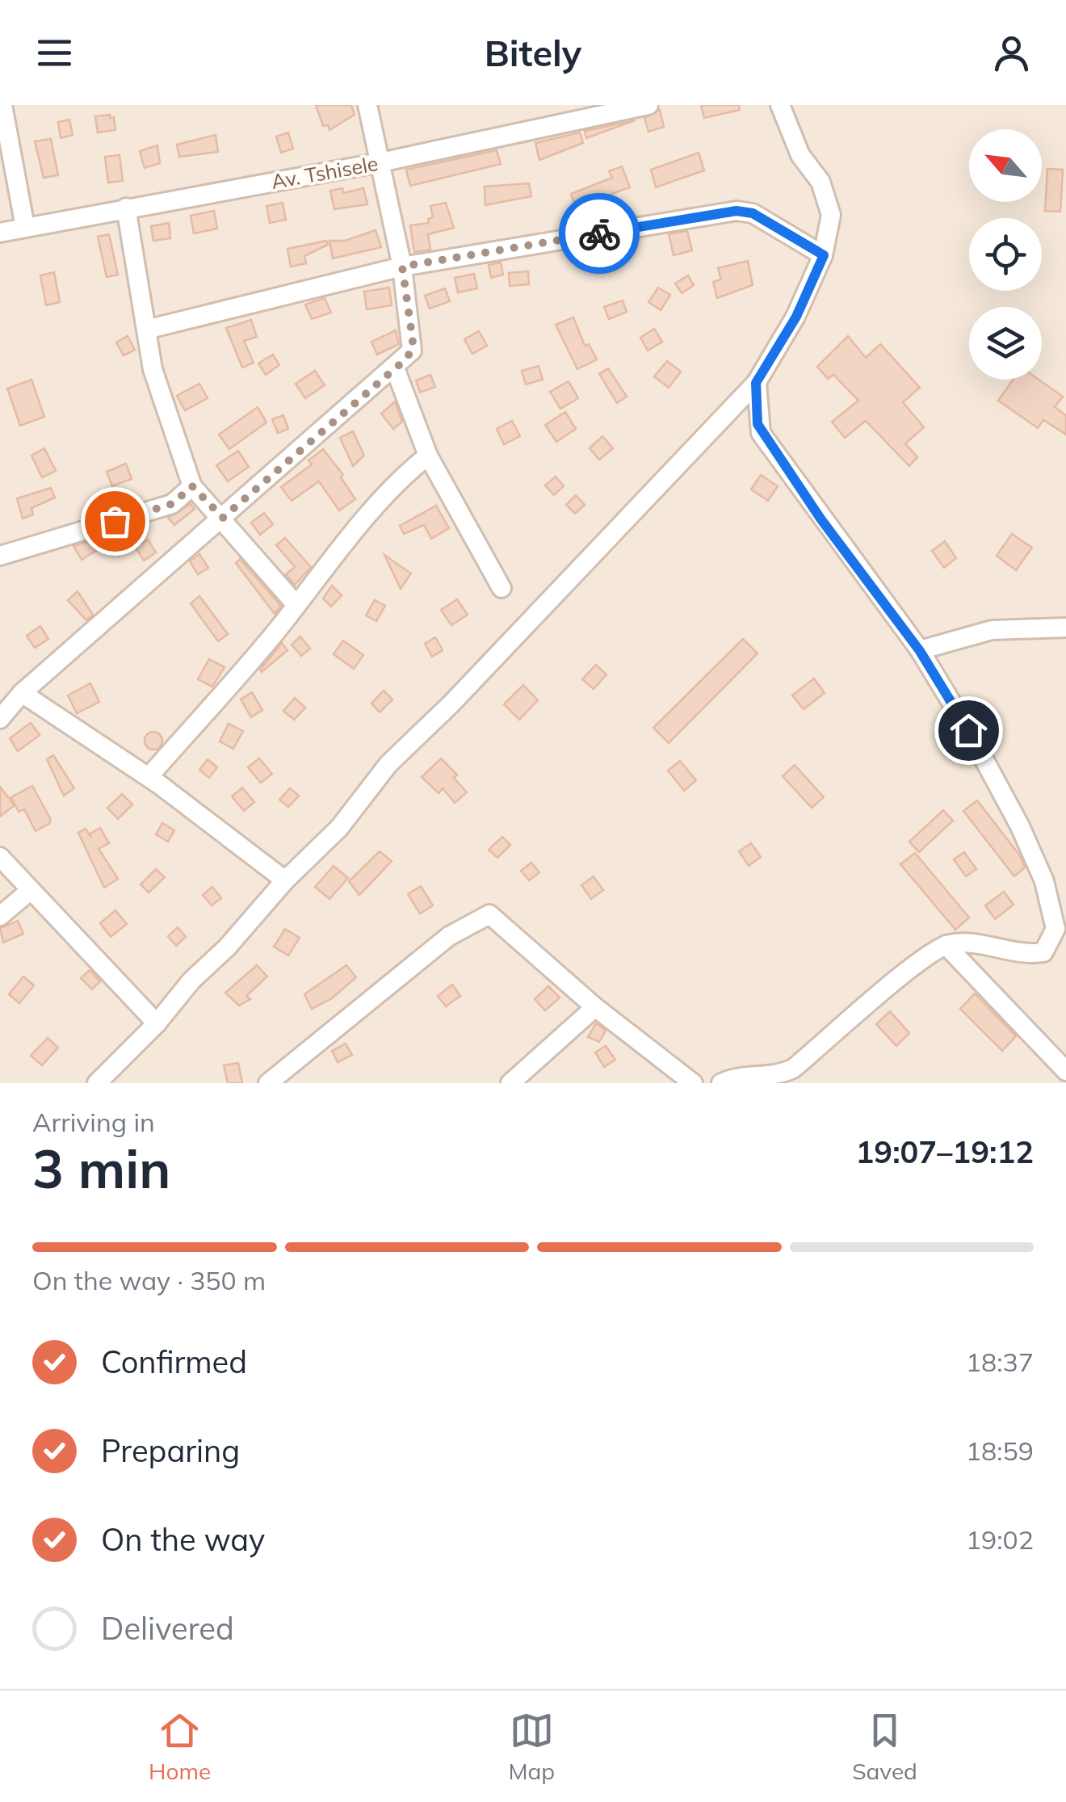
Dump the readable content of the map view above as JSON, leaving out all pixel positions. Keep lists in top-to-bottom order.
{
  "streets": {
    "street": ["Av. Tshisele"]
  },
  "north": "top left",
  "page": {
    "header": "Bitely",
    "heading": ["3 min", "Arriving in", "19:07–19:12"],
    "bar": "On the way · 350 m",
    "list": [
      ["Confirmed", "18:37"],
      ["Preparing", "18:59"],
      ["On the way", "19:02"],
      "Delivered"
    ],
    "tabs": ["Home", "Map", "Saved"]
  }
}
